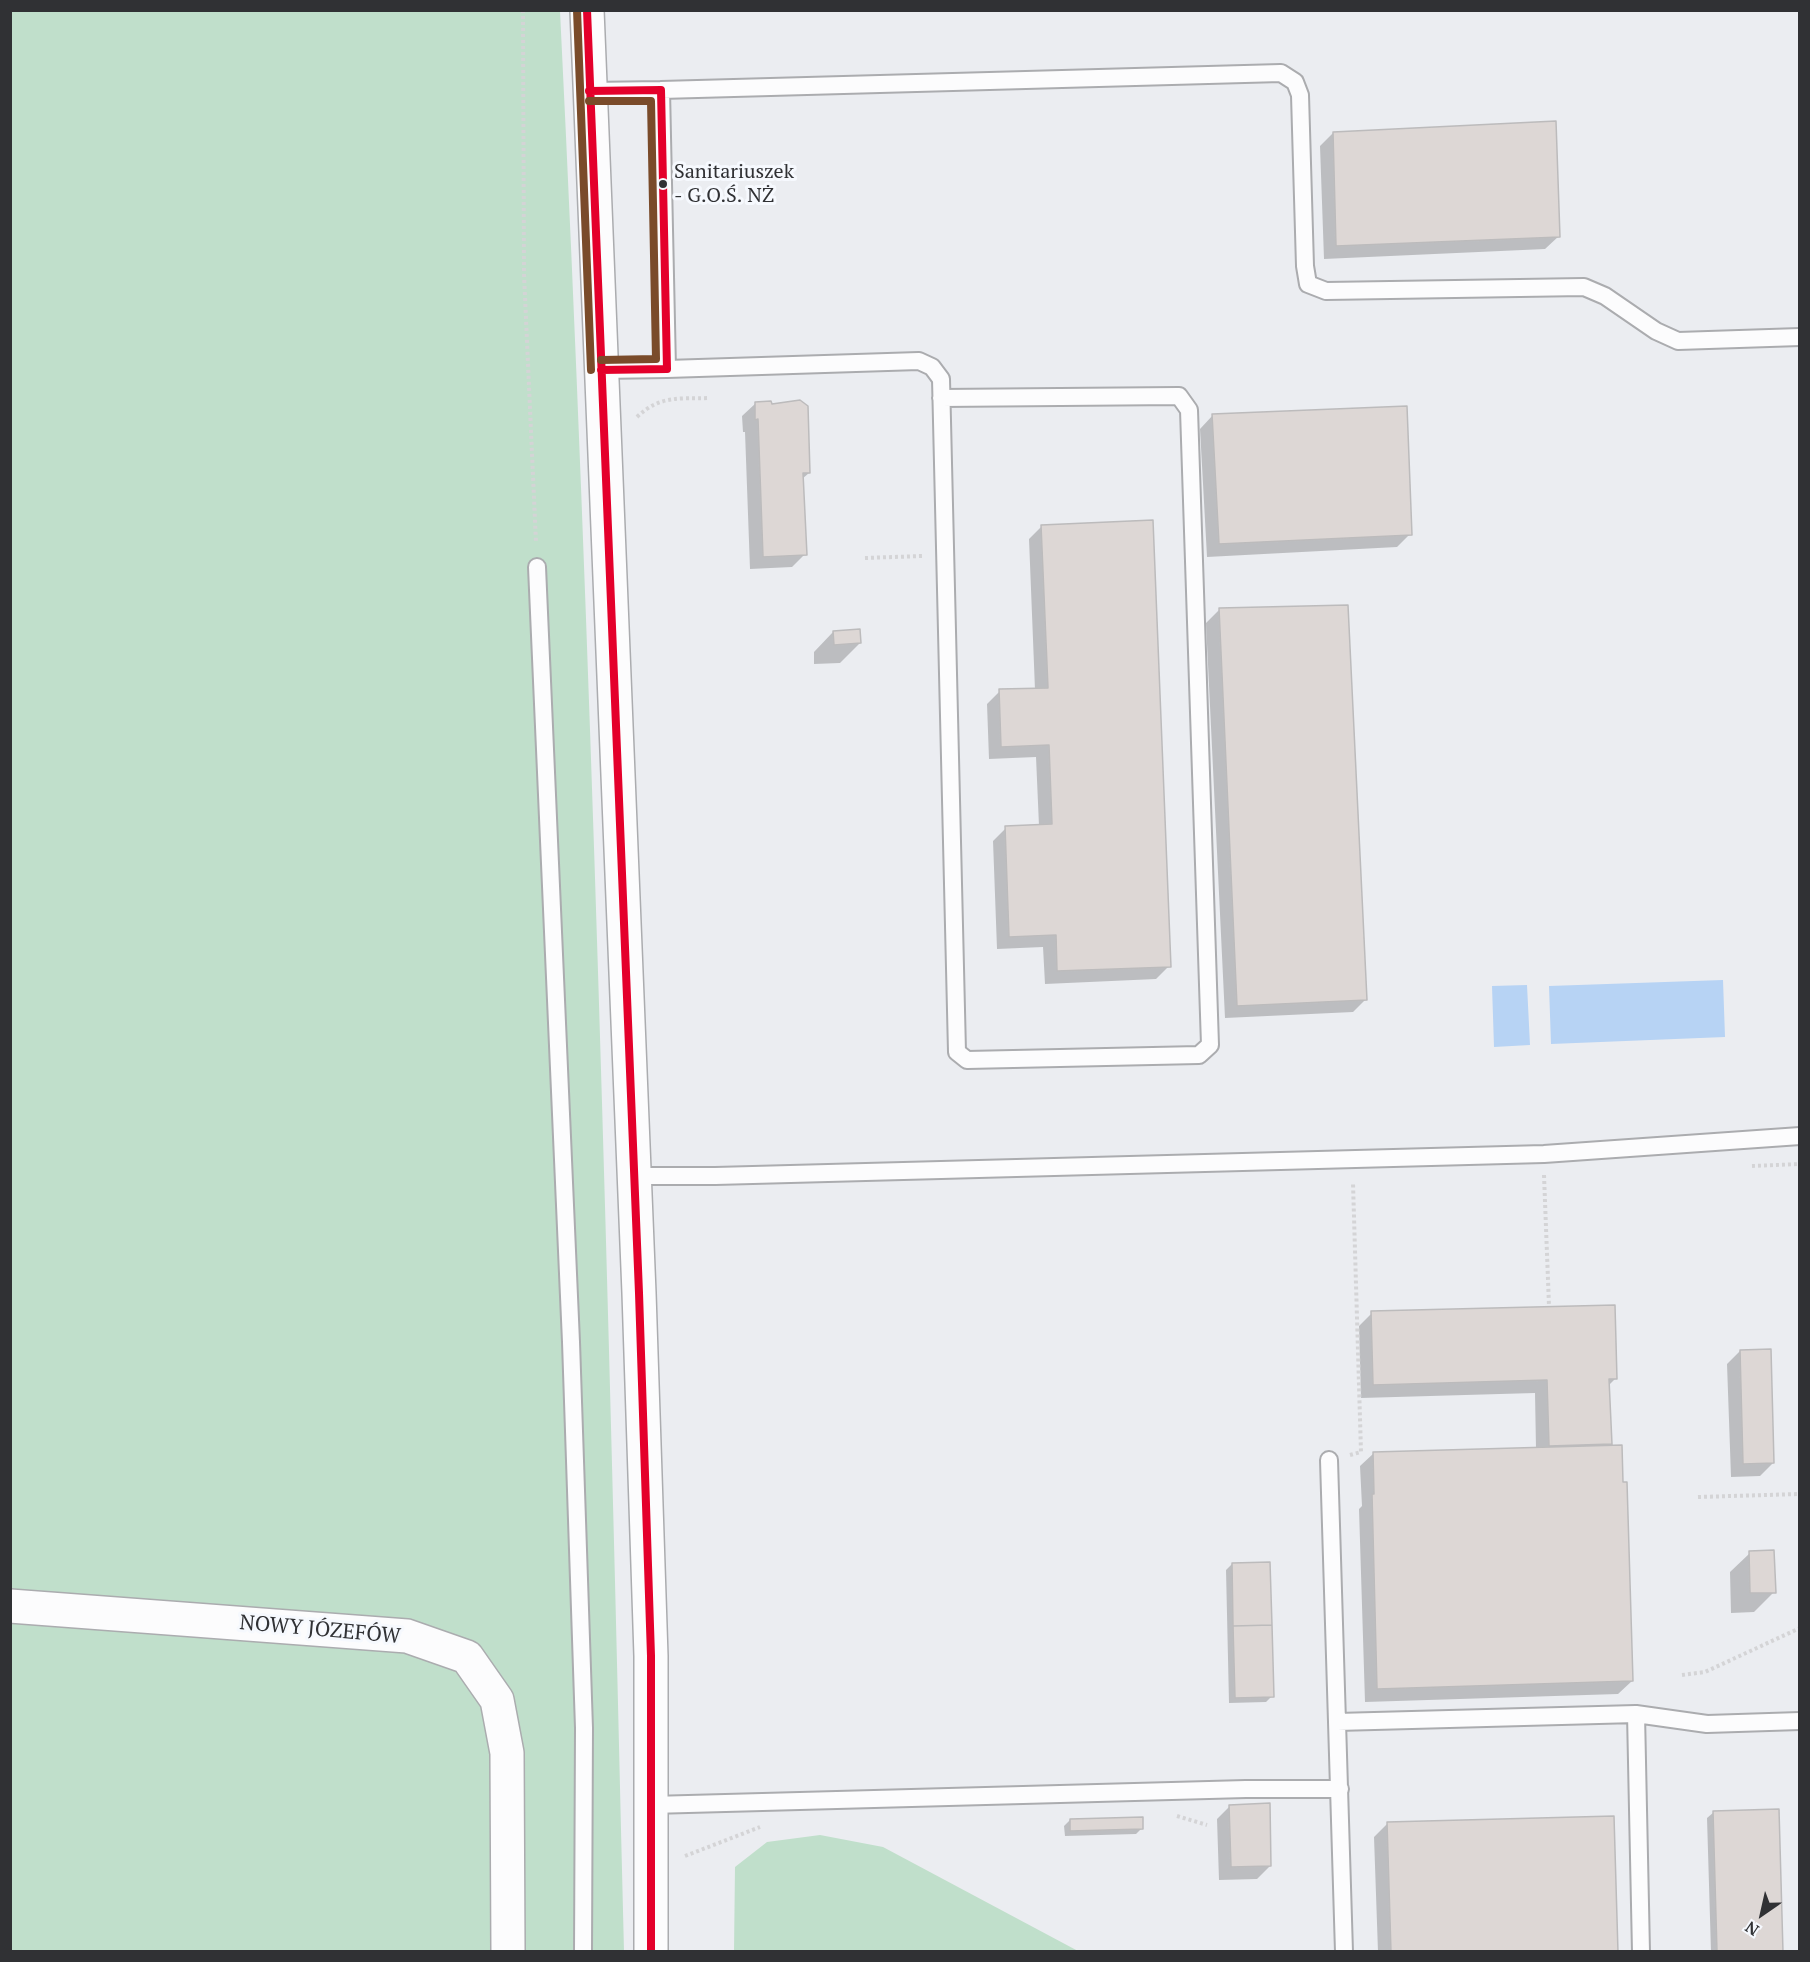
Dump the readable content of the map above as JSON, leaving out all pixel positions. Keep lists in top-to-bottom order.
{
  "streets": {
    "street": ["NOWY JÓZEFÓW"]
  },
  "places": ["Sanitariuszek - G.O.Ś. NŻ"],
  "north": "bottom left"
}
